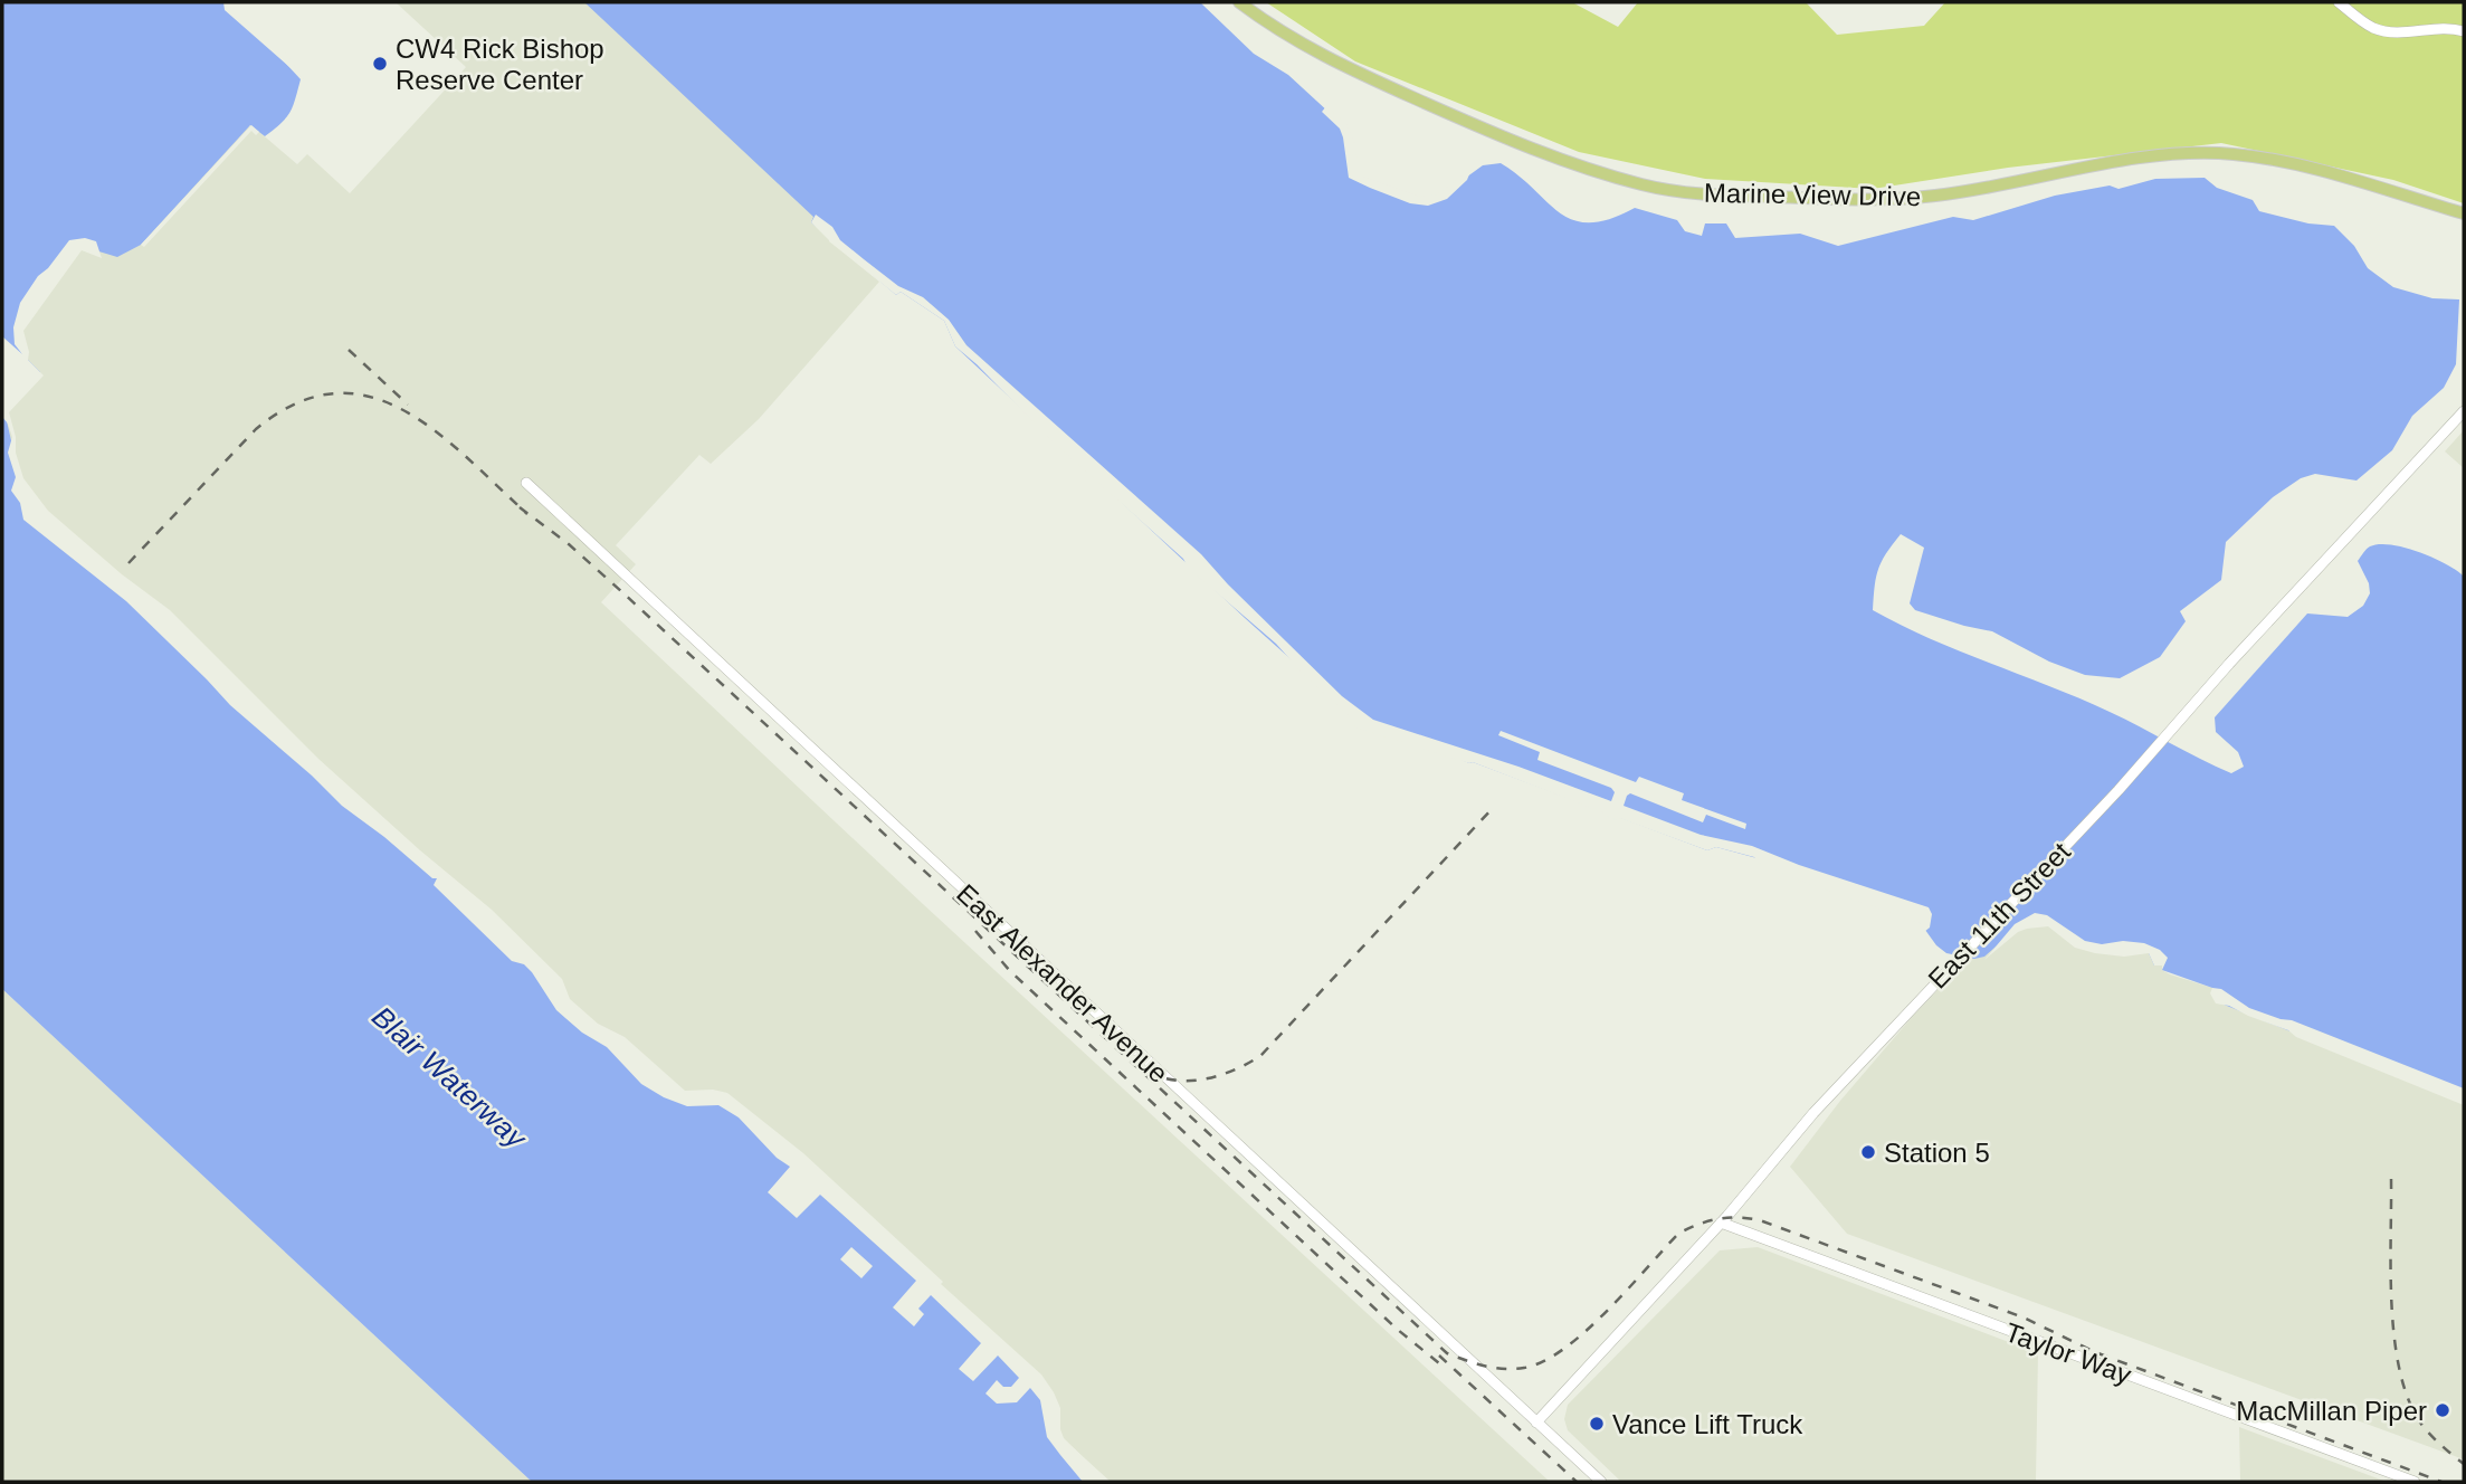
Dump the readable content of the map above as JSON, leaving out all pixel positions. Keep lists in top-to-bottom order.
{
  "streets": {
    "main road": ["Marine View Drive"],
    "street": ["East 11th Street", "East Alexander Avenue", "Taylor Way"]
  },
  "crossings": [
    ["East 11th Street", "East Alexander Avenue"],
    ["East 11th Street", "Taylor Way"]
  ],
  "water": ["Blair Waterway"],
  "places": [
    "CW4 Rick Bishop Reserve Center",
    "Station 5",
    "MacMillan Piper",
    "Vance Lift Truck"
  ]
}
